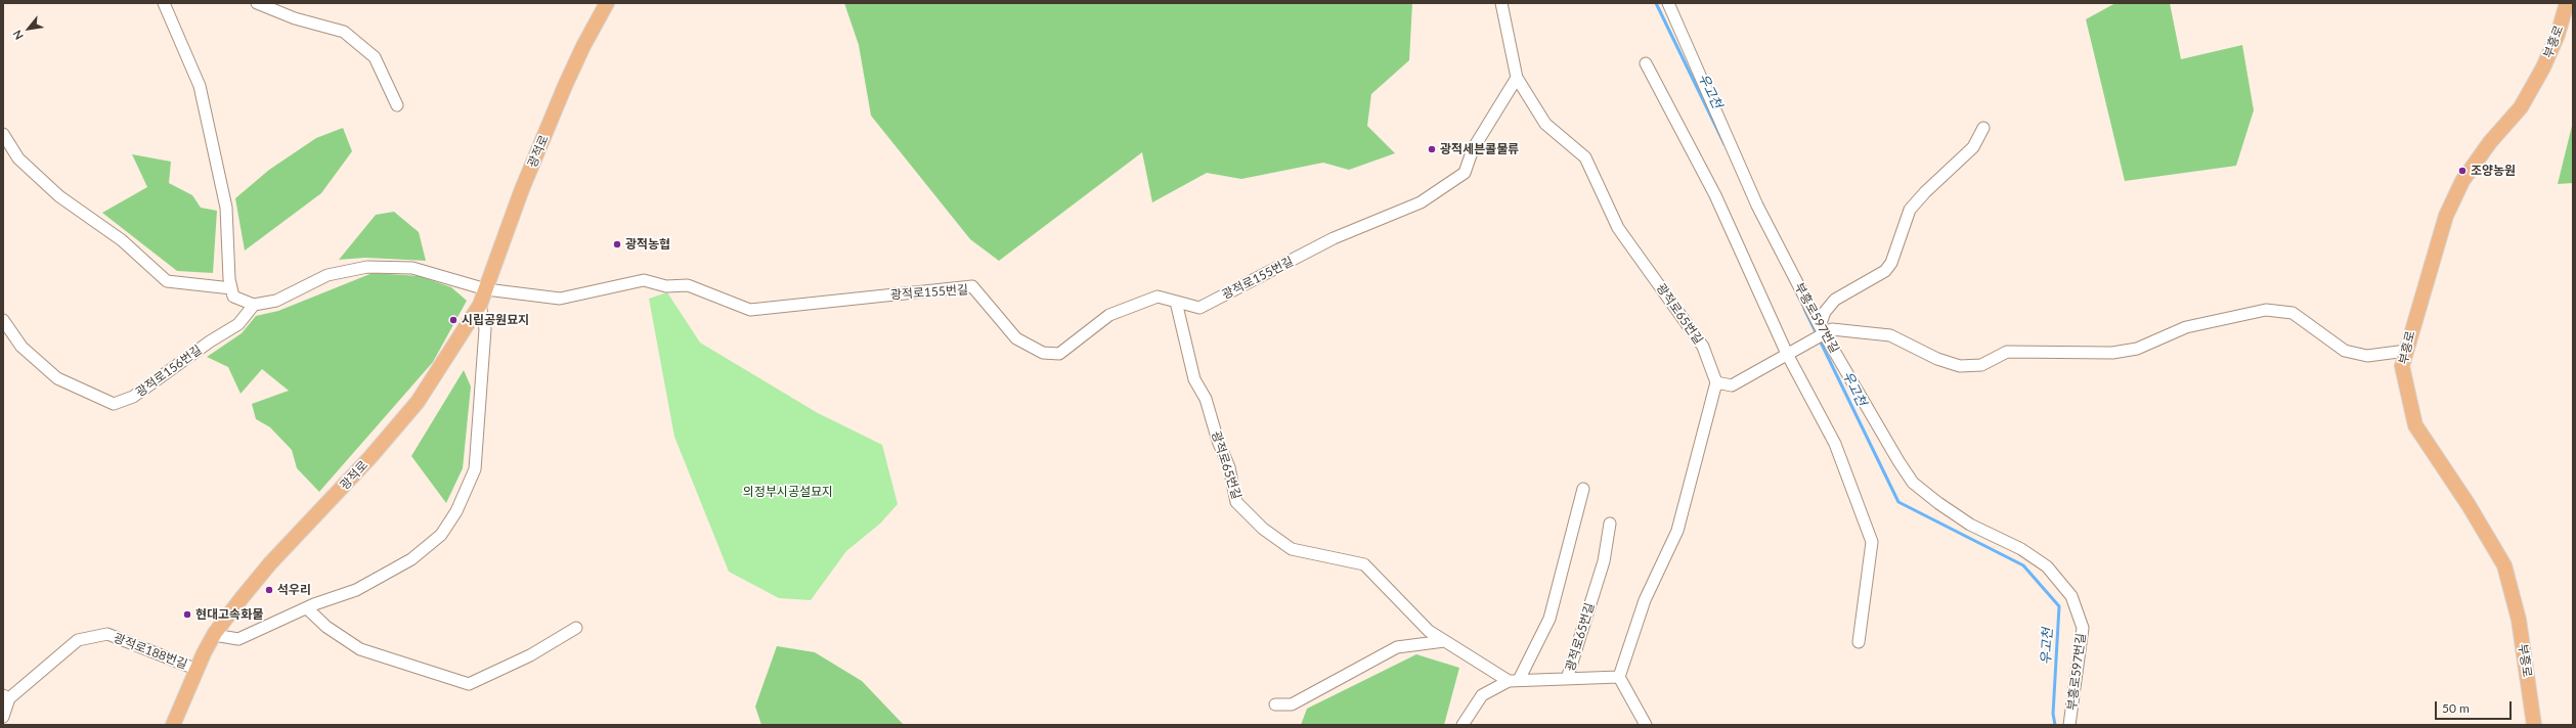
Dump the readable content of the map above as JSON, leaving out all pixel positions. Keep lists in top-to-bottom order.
{
  "streets": {
    "main road": ["부흥로", "광적로"],
    "street": [
      "광적로155번길",
      "광적로65번길",
      "부흥로597번길",
      "광적로156번길",
      "광적로188번길"
    ]
  },
  "crossings": [
    ["광적로", "광적로155번길"],
    ["광적로", "광적로188번길"],
    ["광적로155번길", "광적로65번길"]
  ],
  "water": ["우고천"],
  "parks": ["의정부시공설묘지"],
  "places": [
    "광적세븐콜물류",
    "조양농원",
    "광적농협",
    "시립공원묘지",
    "석우리",
    "현대고속화물"
  ],
  "scale_bar": "50 m",
  "north": "bottom left"
}
